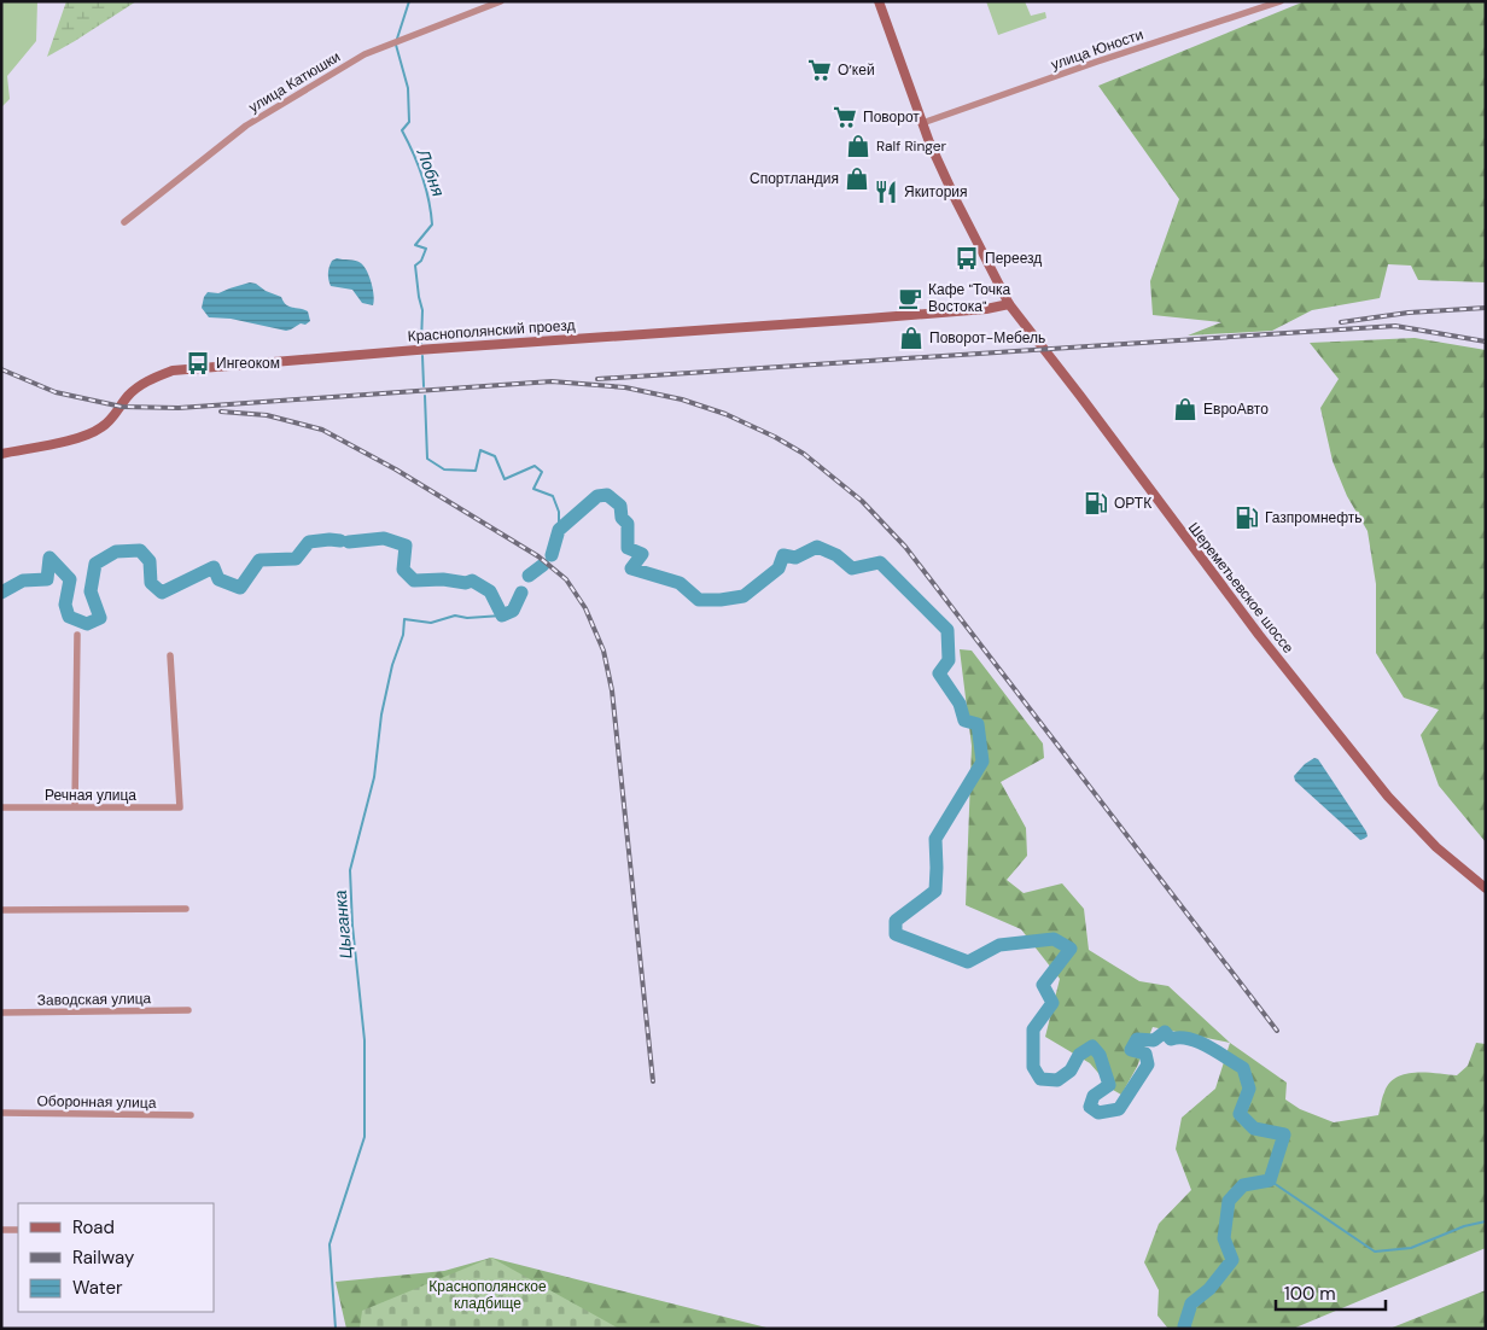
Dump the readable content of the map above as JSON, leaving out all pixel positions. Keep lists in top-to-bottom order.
{
  "streets": {
    "main road": ["Краснополянский проезд", "Шереметьевское шоссе"],
    "street": [
      "улица Юности",
      "улица Катюшки",
      "Речная улица",
      "Заводская улица",
      "Оборонная улица"
    ]
  },
  "crossings": [
    ["улица Юности", "Шереметьевское шоссе"],
    ["Краснополянский проезд", "Шереметьевское шоссе"]
  ],
  "water": ["Лобня", "Цыганка"],
  "parks": ["Краснополянское кладбище"],
  "places": {
    "supermarket": ["О’кей", "Поворот"],
    "shop": [
      "Ralf Ringer",
      "Спортландия",
      "Поворот-Мебель",
      "ЕвроАвто"
    ],
    "restaurant": ["Якитория"],
    "bus stop": ["Переезд", "Ингеоком"],
    "cafe": ["Кафе \"Точка Востока\""],
    "fuel station": ["ОРТК", "Газпромнефть"]
  },
  "legend": ["Road", "Railway", "Water"],
  "scale_bar": "100 m"
}
